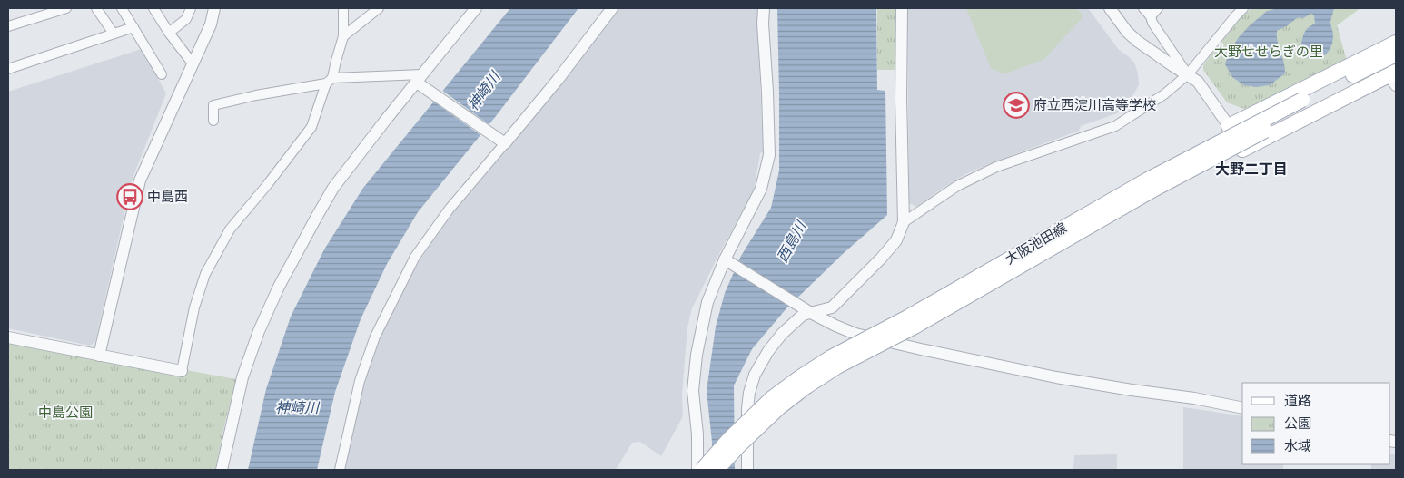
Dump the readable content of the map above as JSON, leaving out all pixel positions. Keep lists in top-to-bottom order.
{
  "streets": {
    "main road": ["大阪池田線"]
  },
  "districts": ["大野二丁目"],
  "water": ["神崎川", "西島川"],
  "parks": ["大野せせらぎの里", "中島公園"],
  "places": {
    "school or university": ["府立西淀川高等学校"],
    "bus stop": ["中島西"]
  },
  "legend": ["道路", "公園", "水域"]
}
